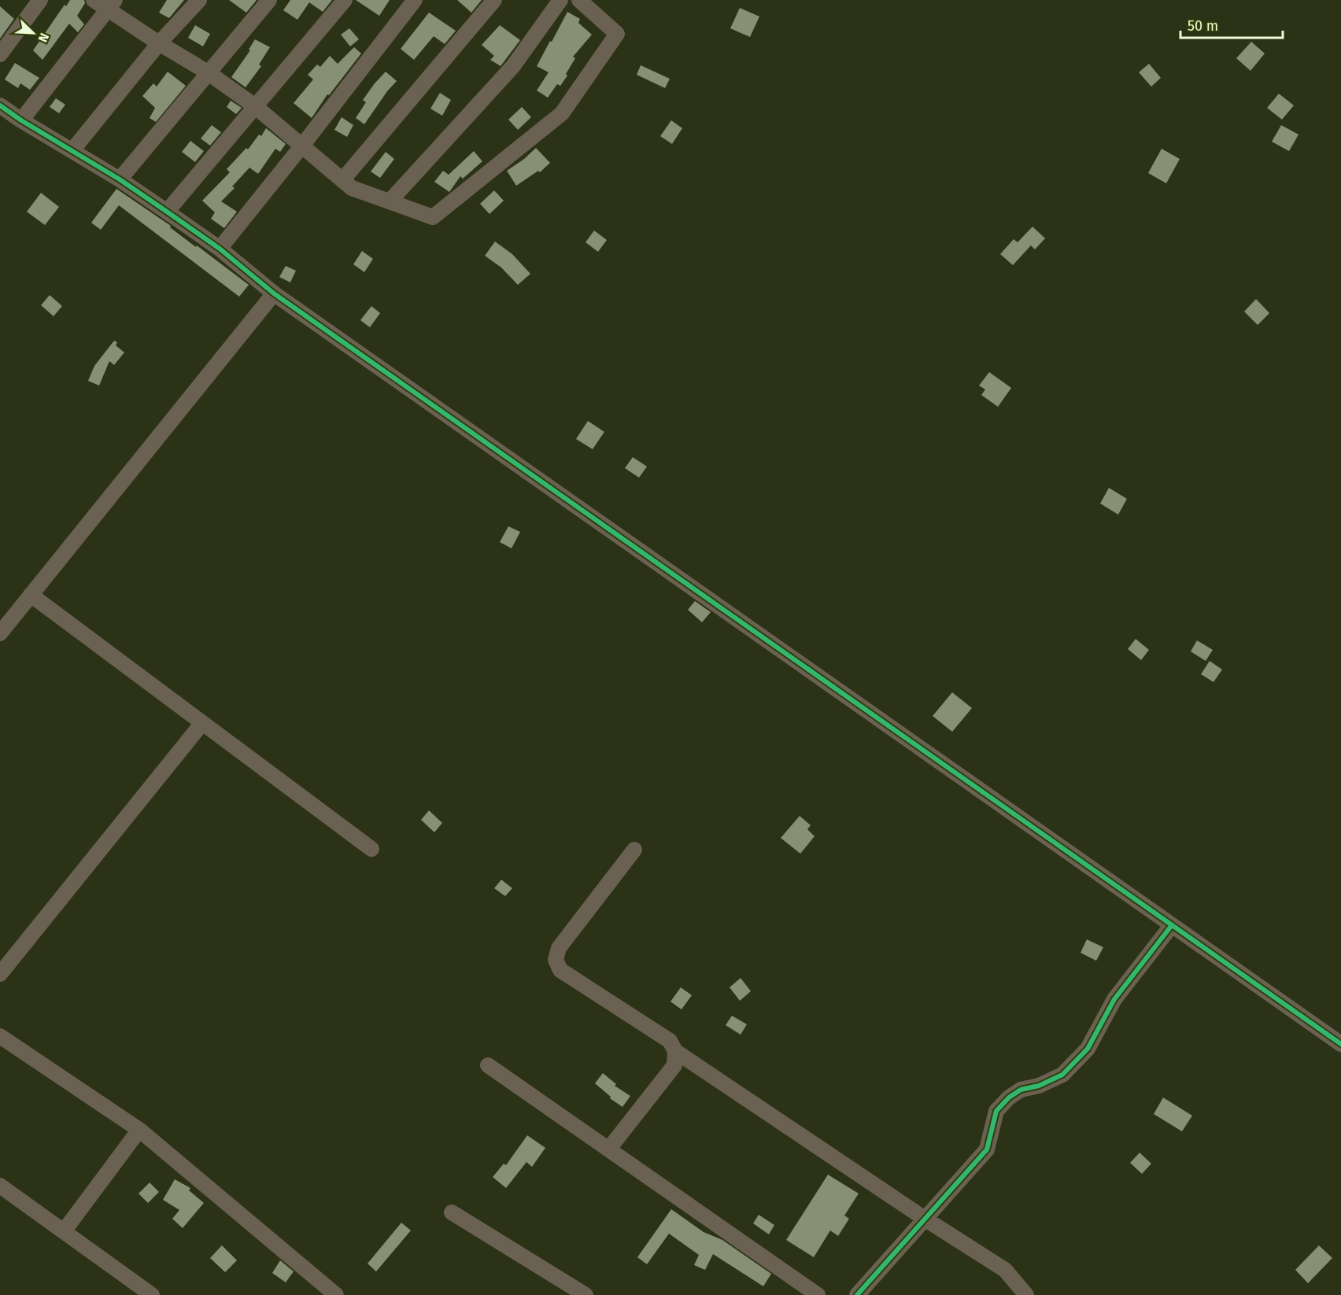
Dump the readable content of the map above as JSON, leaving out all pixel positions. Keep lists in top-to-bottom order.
{
  "scale_bar": "50 m",
  "north": "bottom right"
}
